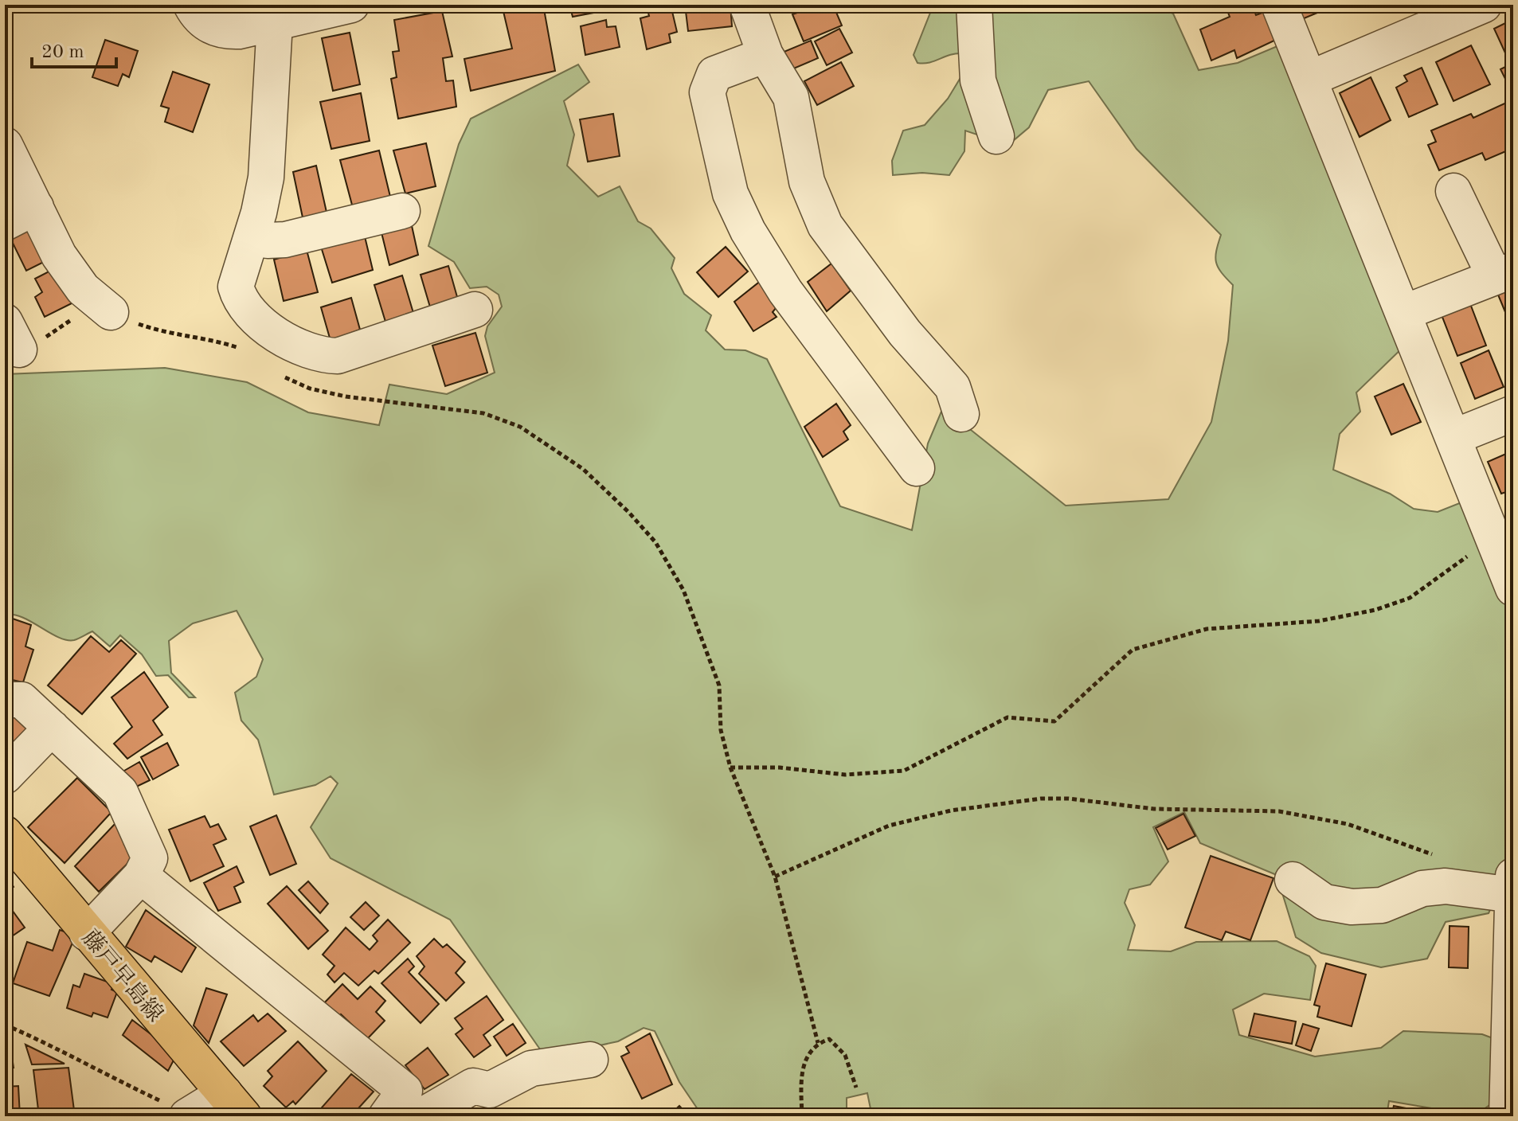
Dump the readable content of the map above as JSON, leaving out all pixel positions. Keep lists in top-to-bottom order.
{
  "streets": {
    "main road": ["藤戸早島線"]
  },
  "scale_bar": "20 m"
}
